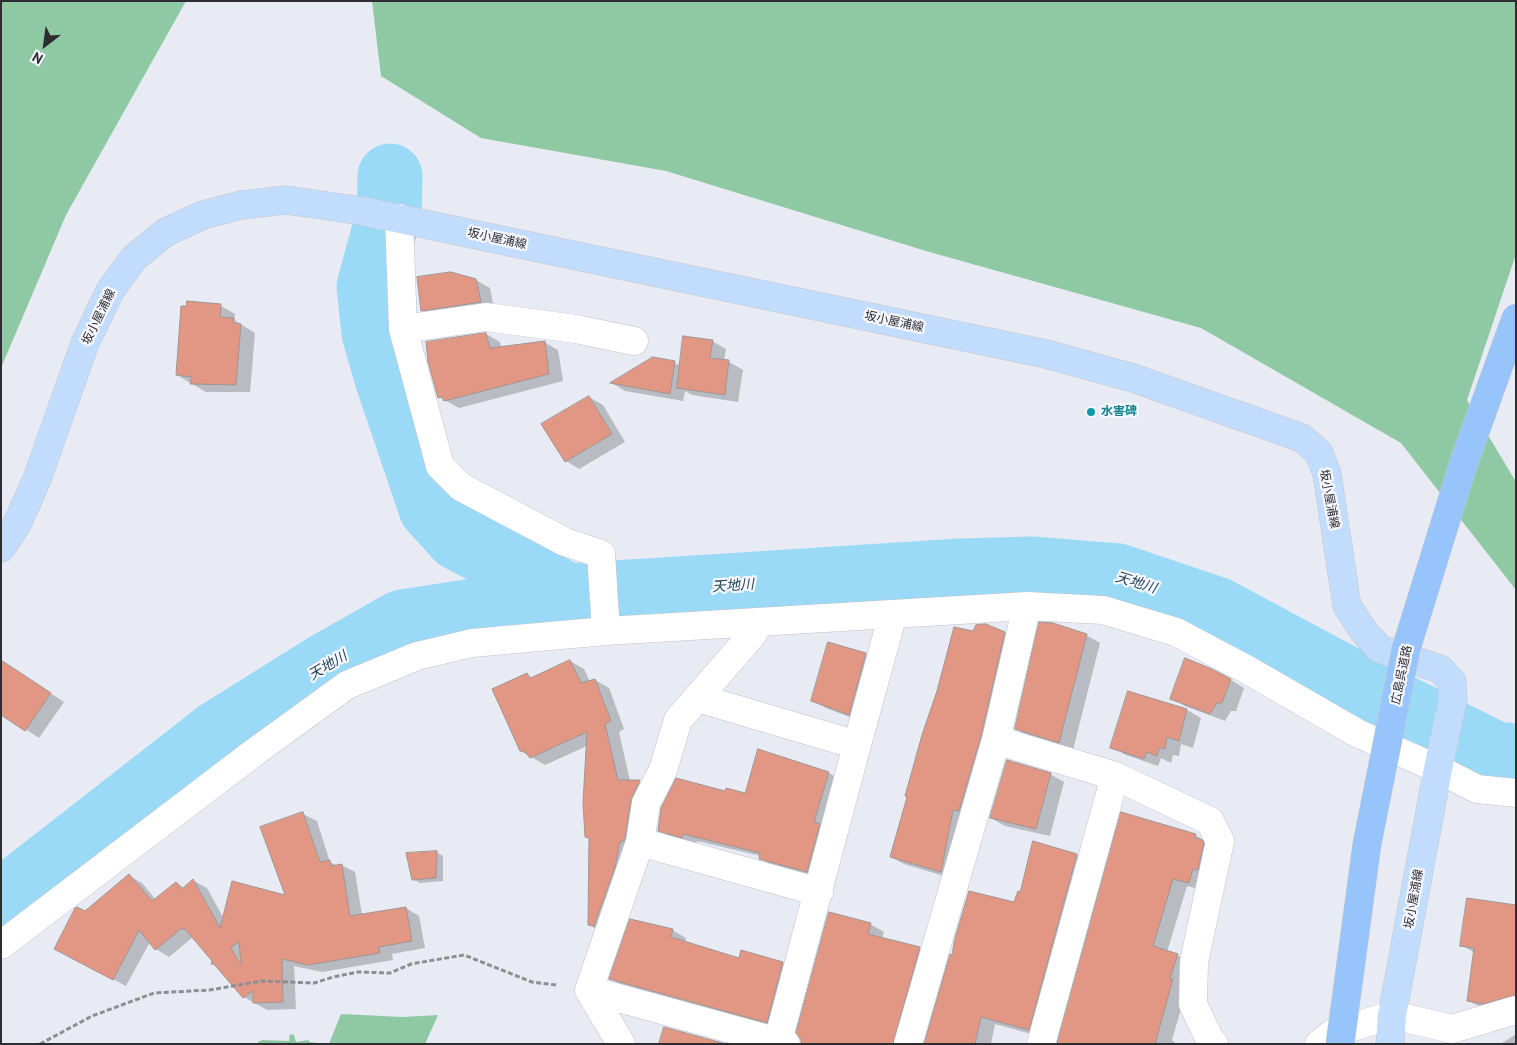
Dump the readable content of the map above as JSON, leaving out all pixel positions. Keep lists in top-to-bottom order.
{
  "streets": {
    "highway": ["広島呉道路"],
    "main road": ["坂小屋浦線"]
  },
  "water": ["天地川"],
  "places": ["水害碑"],
  "north": "bottom left"
}
